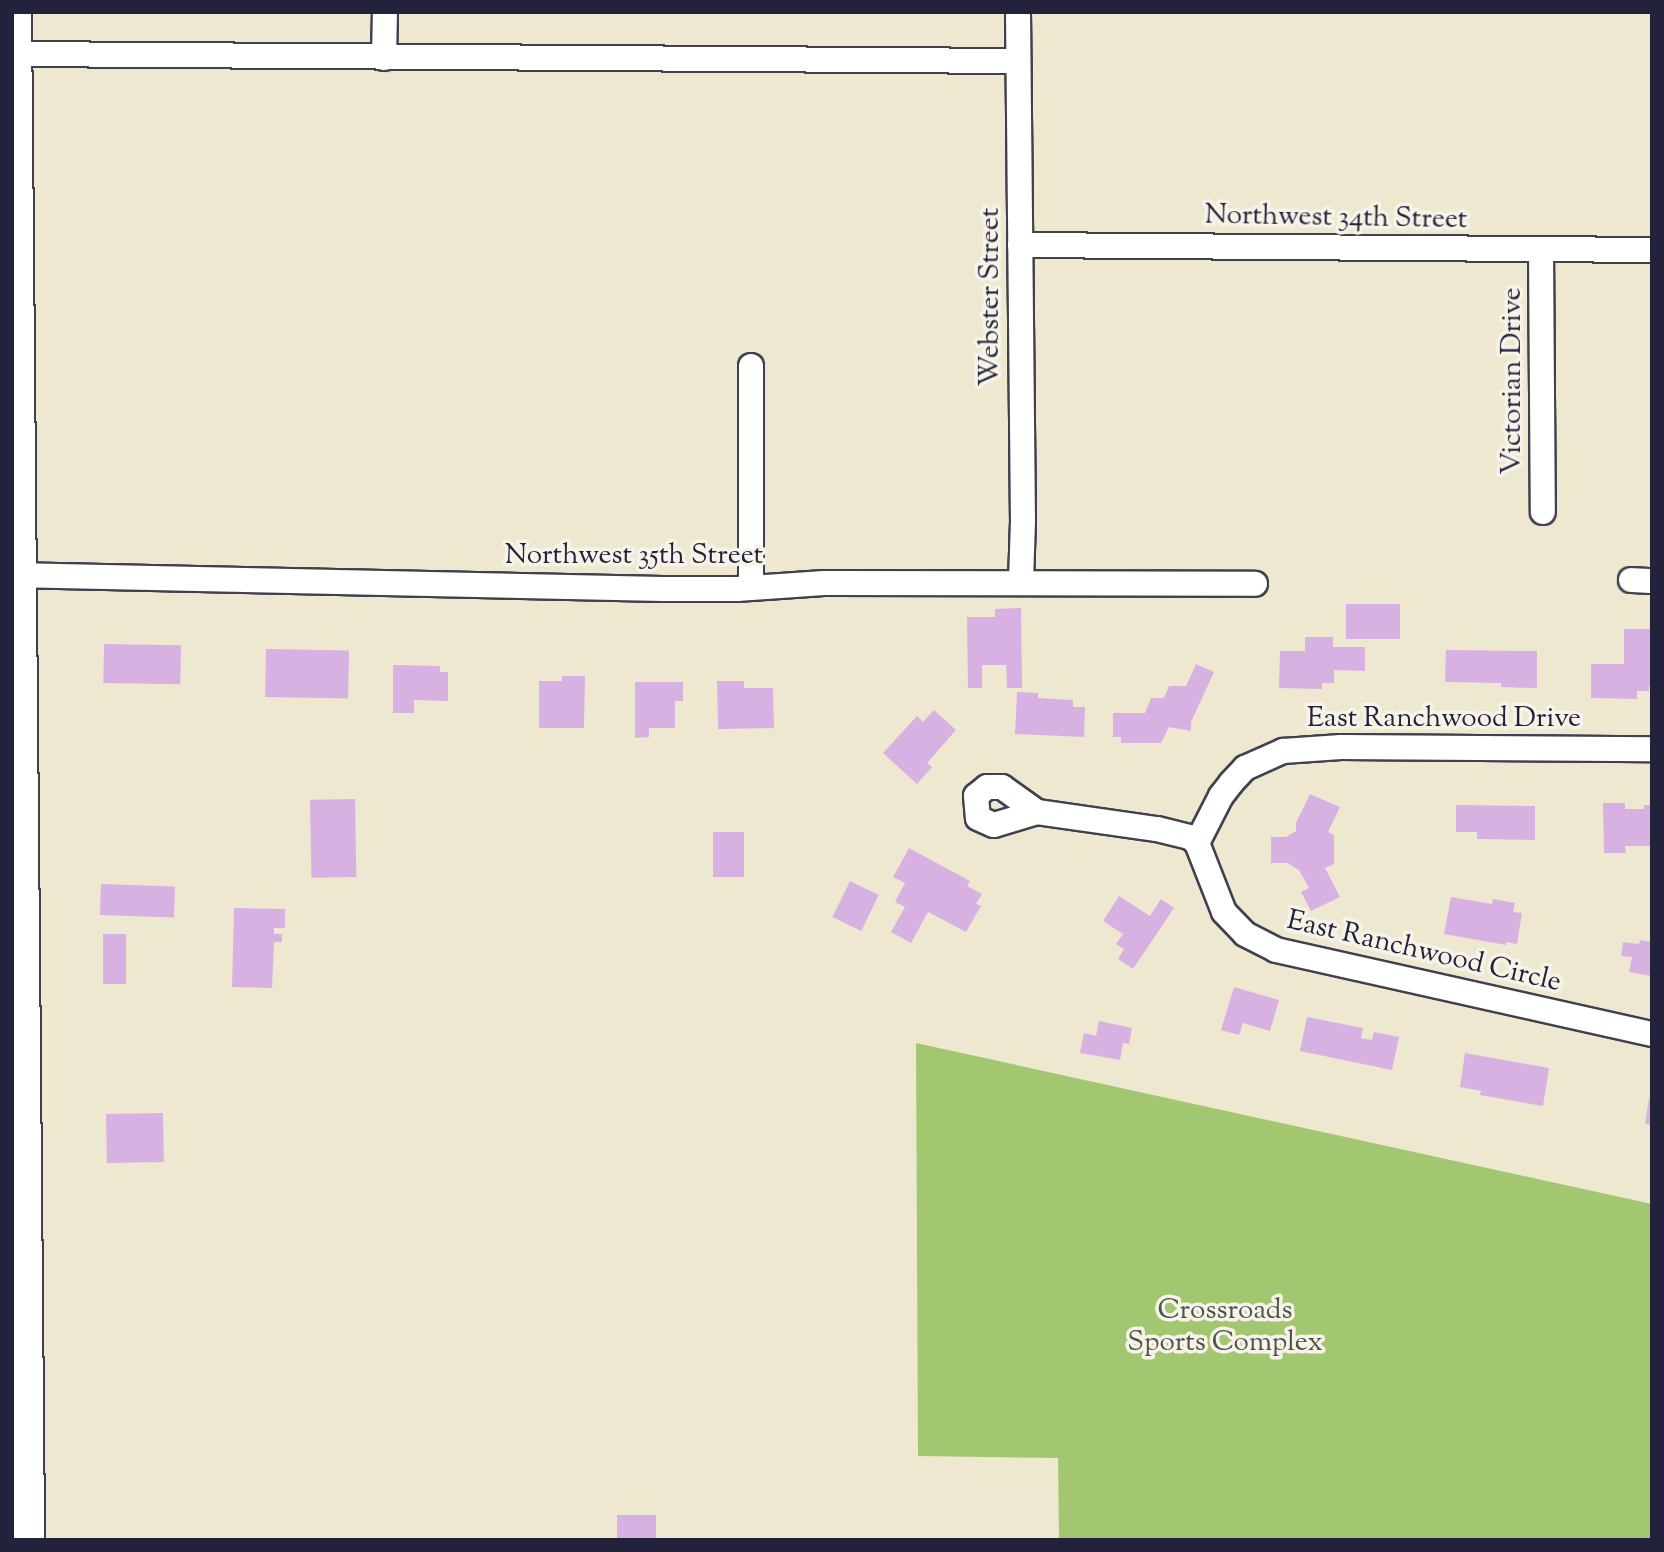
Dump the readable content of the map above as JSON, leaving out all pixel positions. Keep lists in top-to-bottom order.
{
  "streets": {
    "street": [
      "Northwest 34th Street",
      "Webster Street",
      "Victorian Drive",
      "Northwest 35th Street",
      "East Ranchwood Drive",
      "East Ranchwood Circle"
    ]
  },
  "crossings": [
    ["Northwest 34th Street", "Webster Street"],
    ["Northwest 34th Street", "Victorian Drive"],
    ["Webster Street", "Northwest 35th Street"],
    ["East Ranchwood Drive", "East Ranchwood Circle"]
  ],
  "parks": ["Crossroads Sports Complex"]
}
